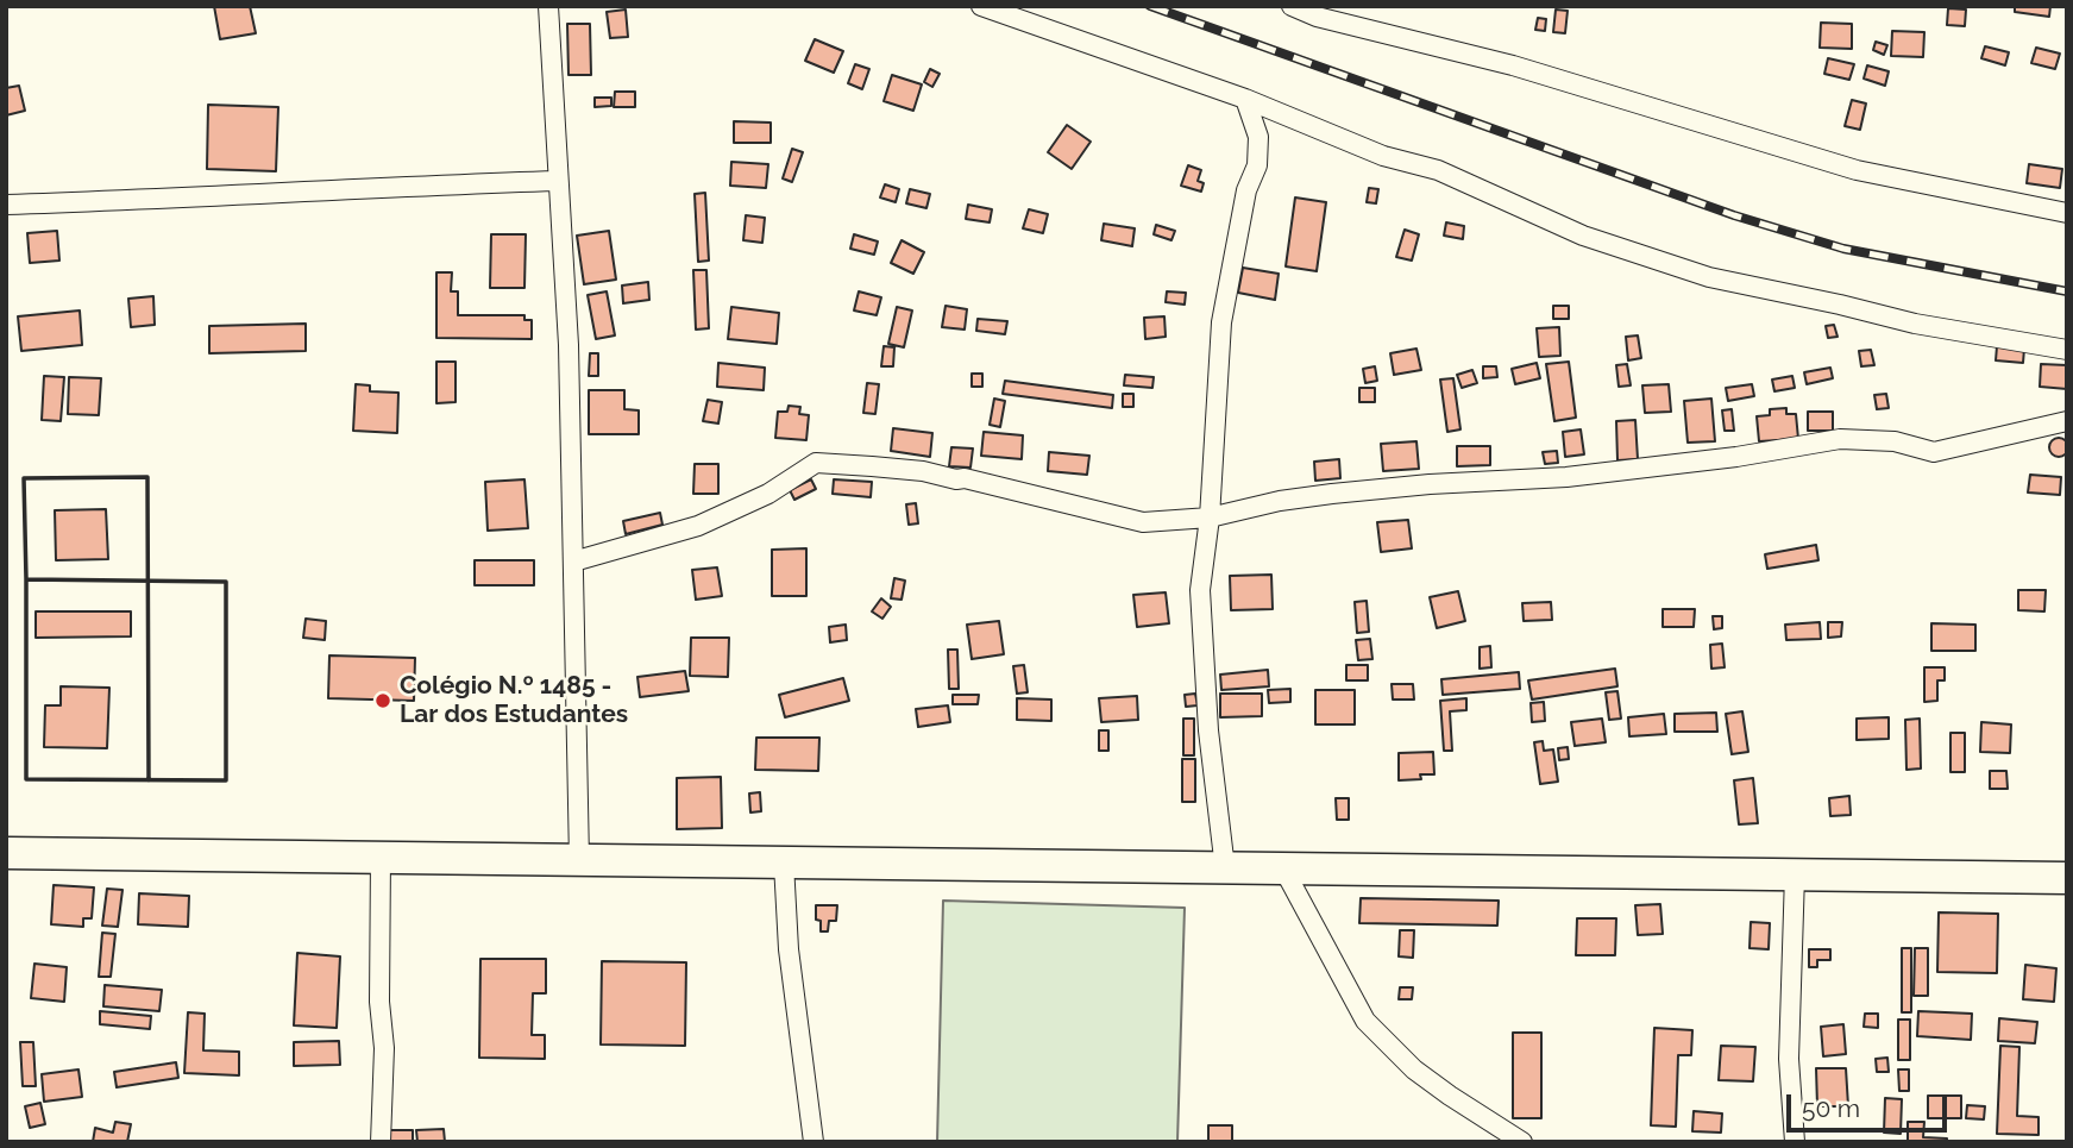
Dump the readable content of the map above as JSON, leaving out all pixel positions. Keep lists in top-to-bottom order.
{
  "places": ["Colégio N.º 1485 - Lar dos Estudantes"],
  "scale_bar": "50 m"
}
